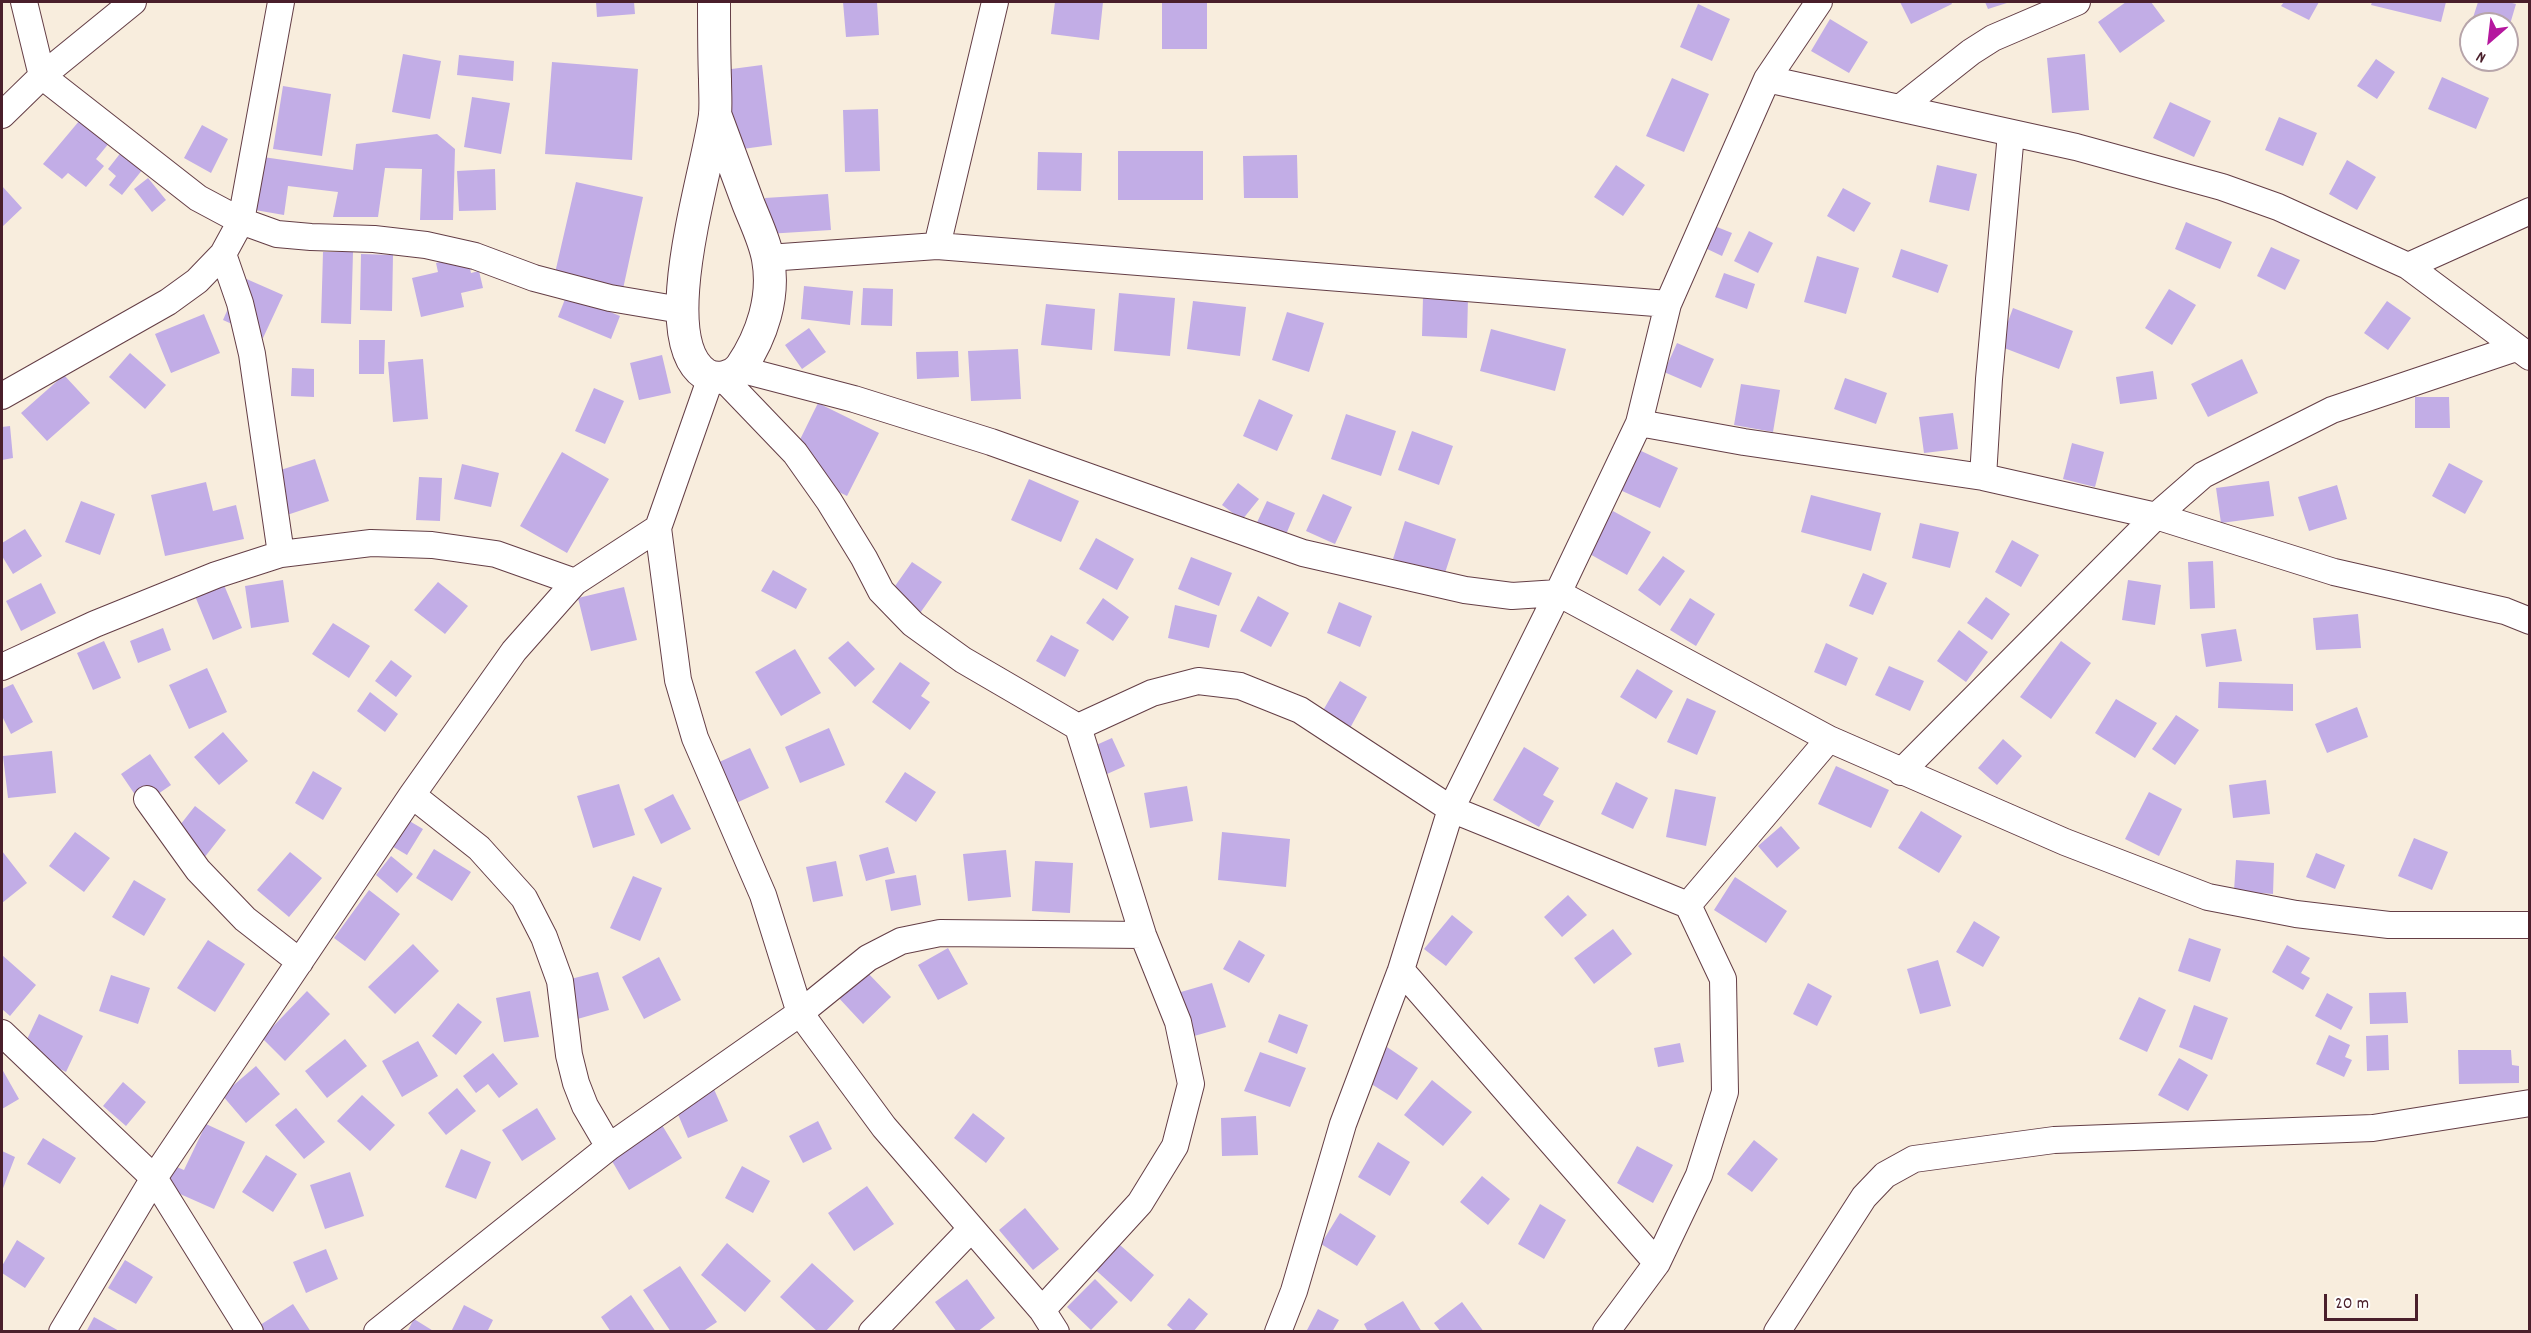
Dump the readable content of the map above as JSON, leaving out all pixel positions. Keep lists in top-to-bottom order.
{
  "scale_bar": "20 m",
  "north": "bottom left"
}
